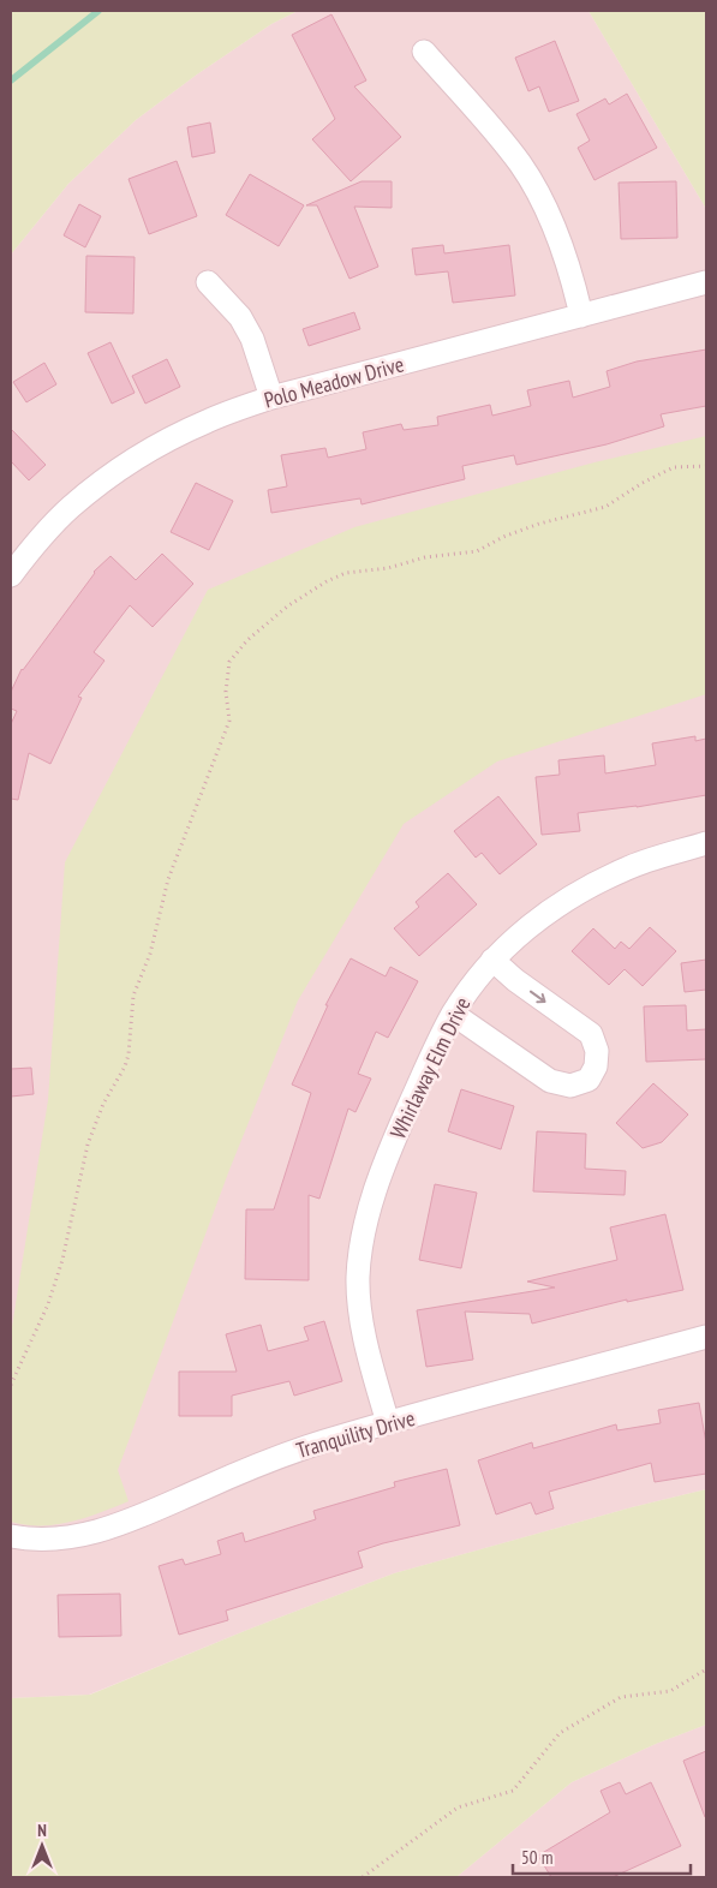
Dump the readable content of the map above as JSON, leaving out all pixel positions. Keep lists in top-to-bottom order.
{
  "streets": {
    "street": ["Polo Meadow Drive", "Whirlaway Elm Drive", "Tranquility Drive"]
  },
  "crossings": [
    ["Whirlaway Elm Drive", "Tranquility Drive"]
  ],
  "scale_bar": "50 m",
  "north": "top"
}
